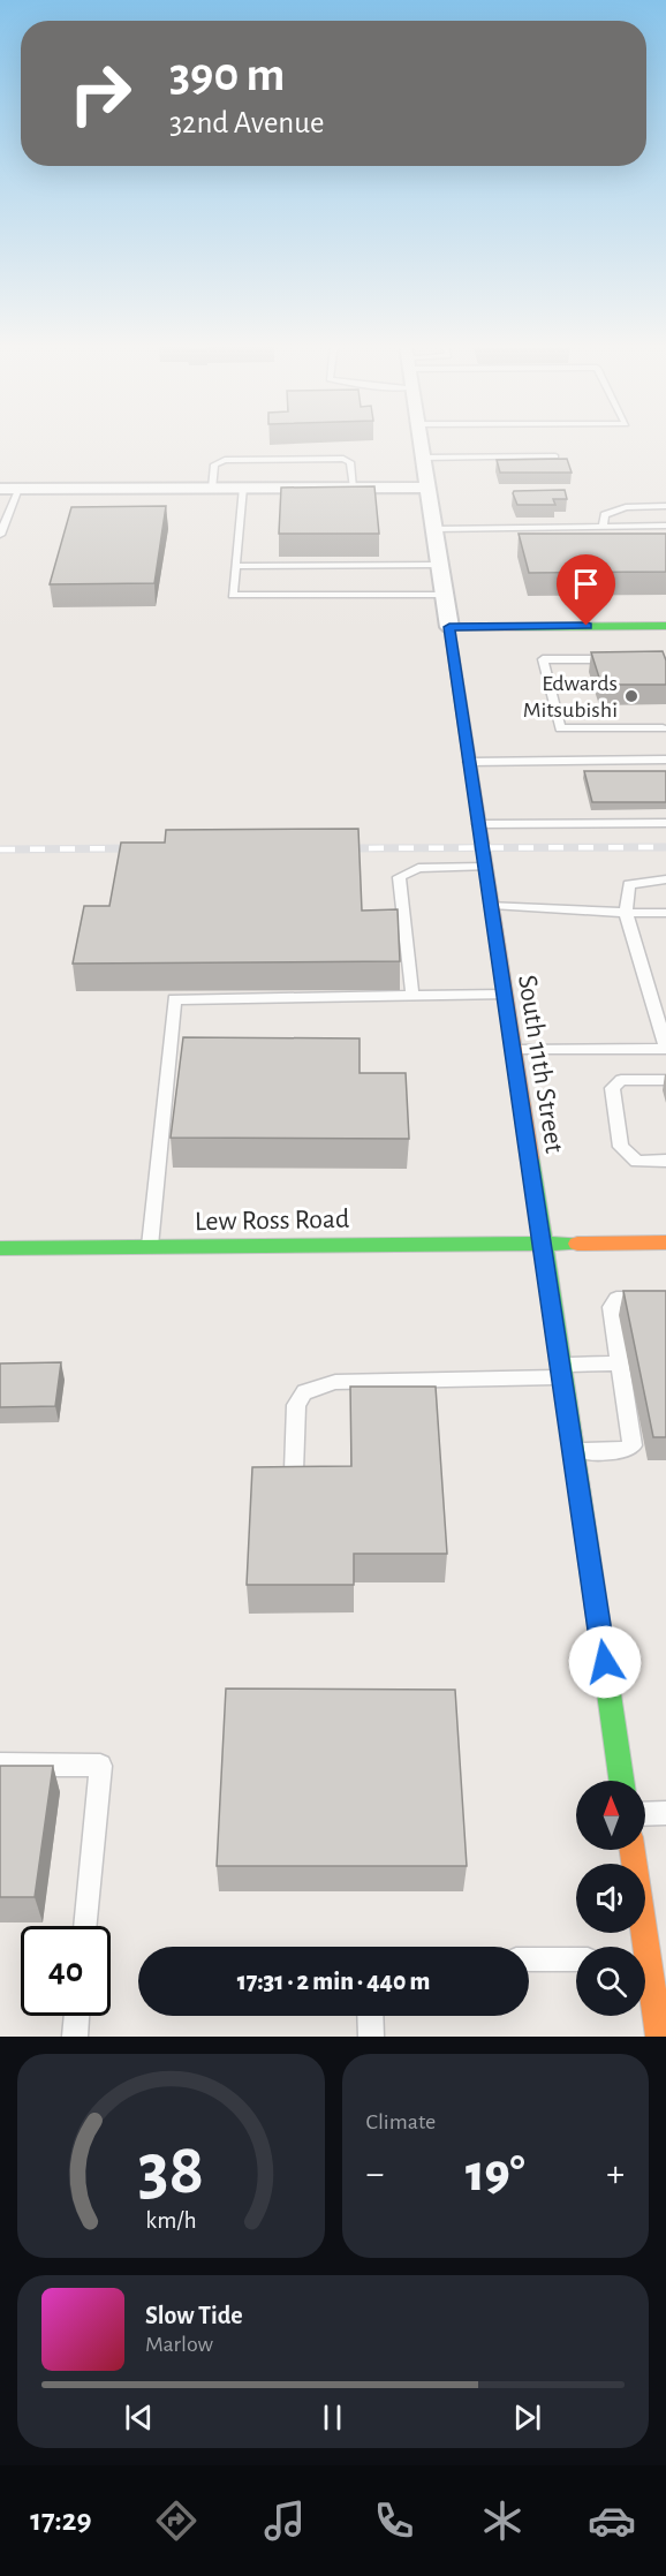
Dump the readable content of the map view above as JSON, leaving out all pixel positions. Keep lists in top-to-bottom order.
{
  "streets": {
    "street": ["South 11th Street", "Lew Ross Road"]
  },
  "crossings": [
    ["South 11th Street", "Lew Ross Road"]
  ],
  "places": ["Edwards Mitsubishi"],
  "north": "top",
  "page": {
    "turn": ["390 m", "32nd Avenue"],
    "limit": "40",
    "trip": "17:31 · 2 min · 440 m",
    "tile": "Climate",
    "heat": ["−", "19°", "+"],
    "song": ["Slow Tide", "Marlow"],
    "tabs": "17:29",
    "gauge": ["38", "km/h"]
  }
}
